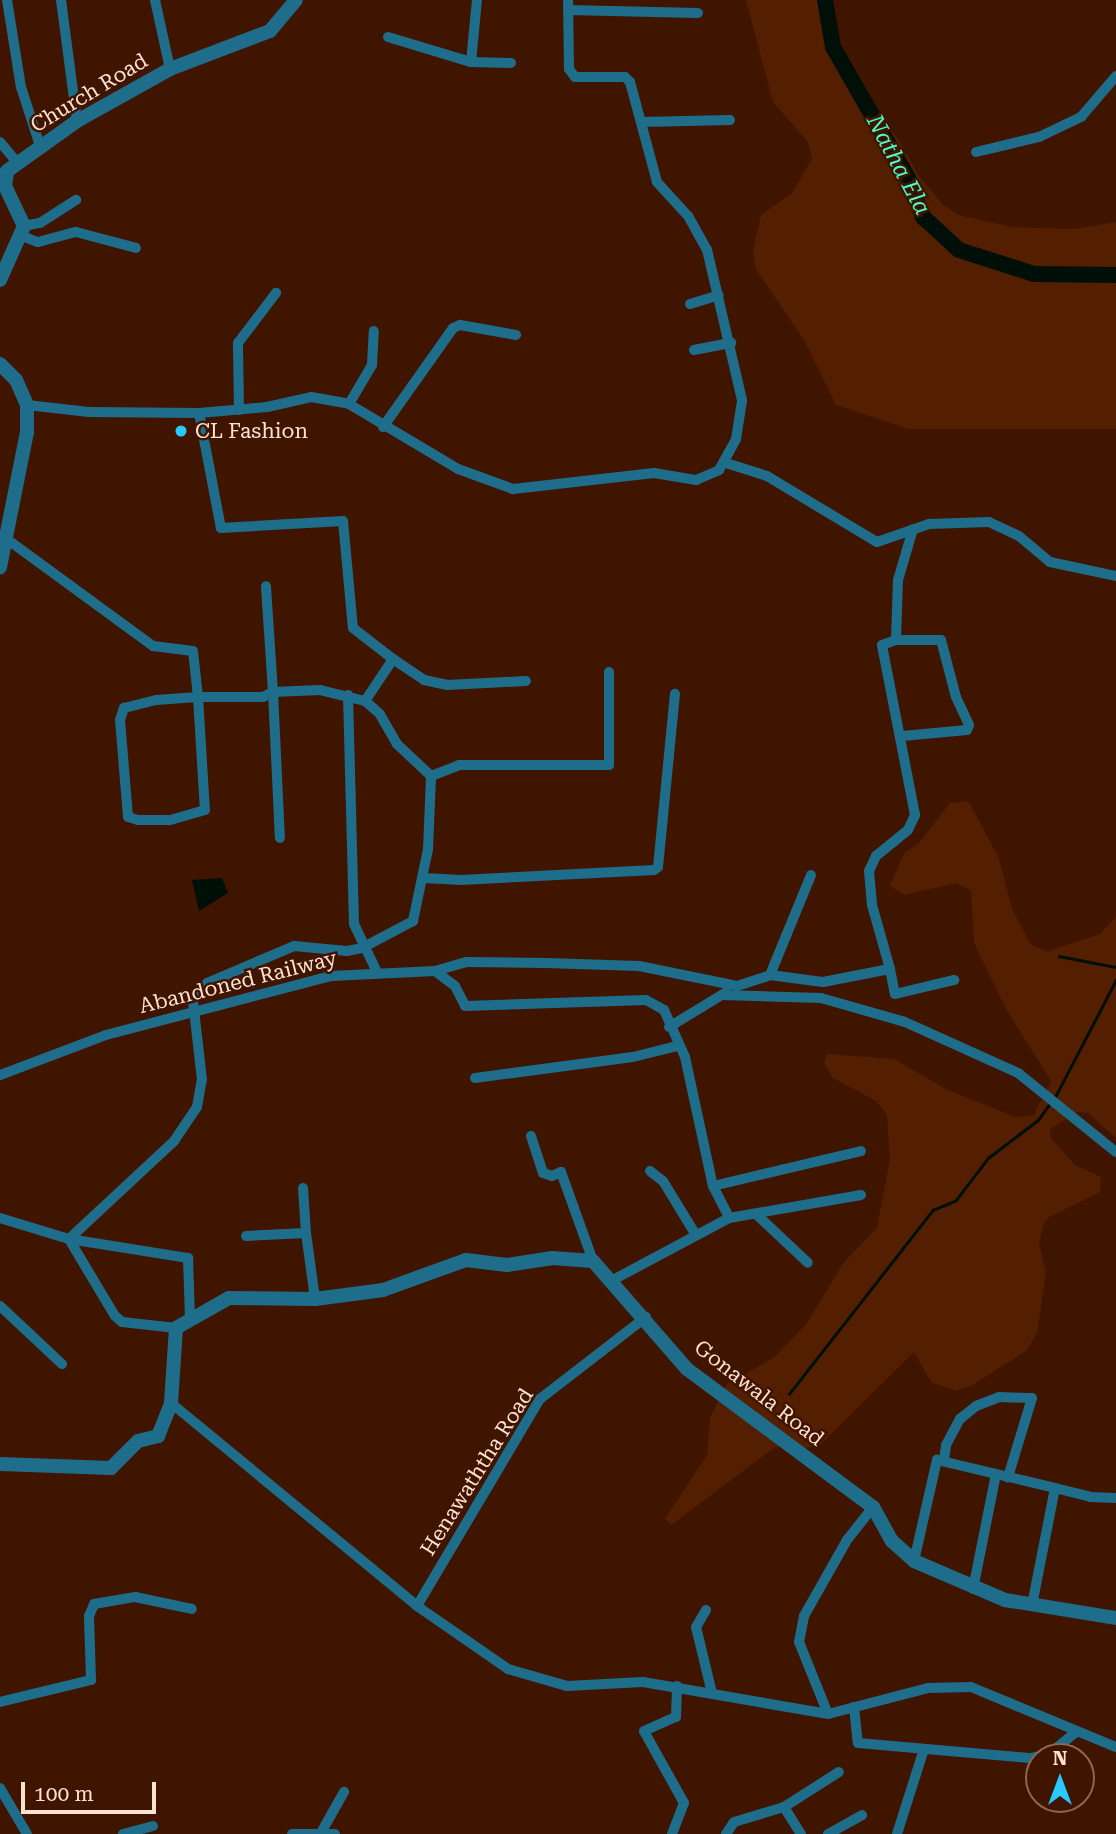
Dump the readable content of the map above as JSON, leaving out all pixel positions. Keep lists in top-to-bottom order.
{
  "streets": {
    "street": [
      "Church Road",
      "Abandoned Railway",
      "Gonawala Road",
      "Henawaththa Road"
    ]
  },
  "crossings": [
    ["Gonawala Road", "Henawaththa Road"]
  ],
  "water": ["Natha Ela"],
  "places": ["CL Fashion"],
  "scale_bar": "100 m",
  "north": "top"
}
